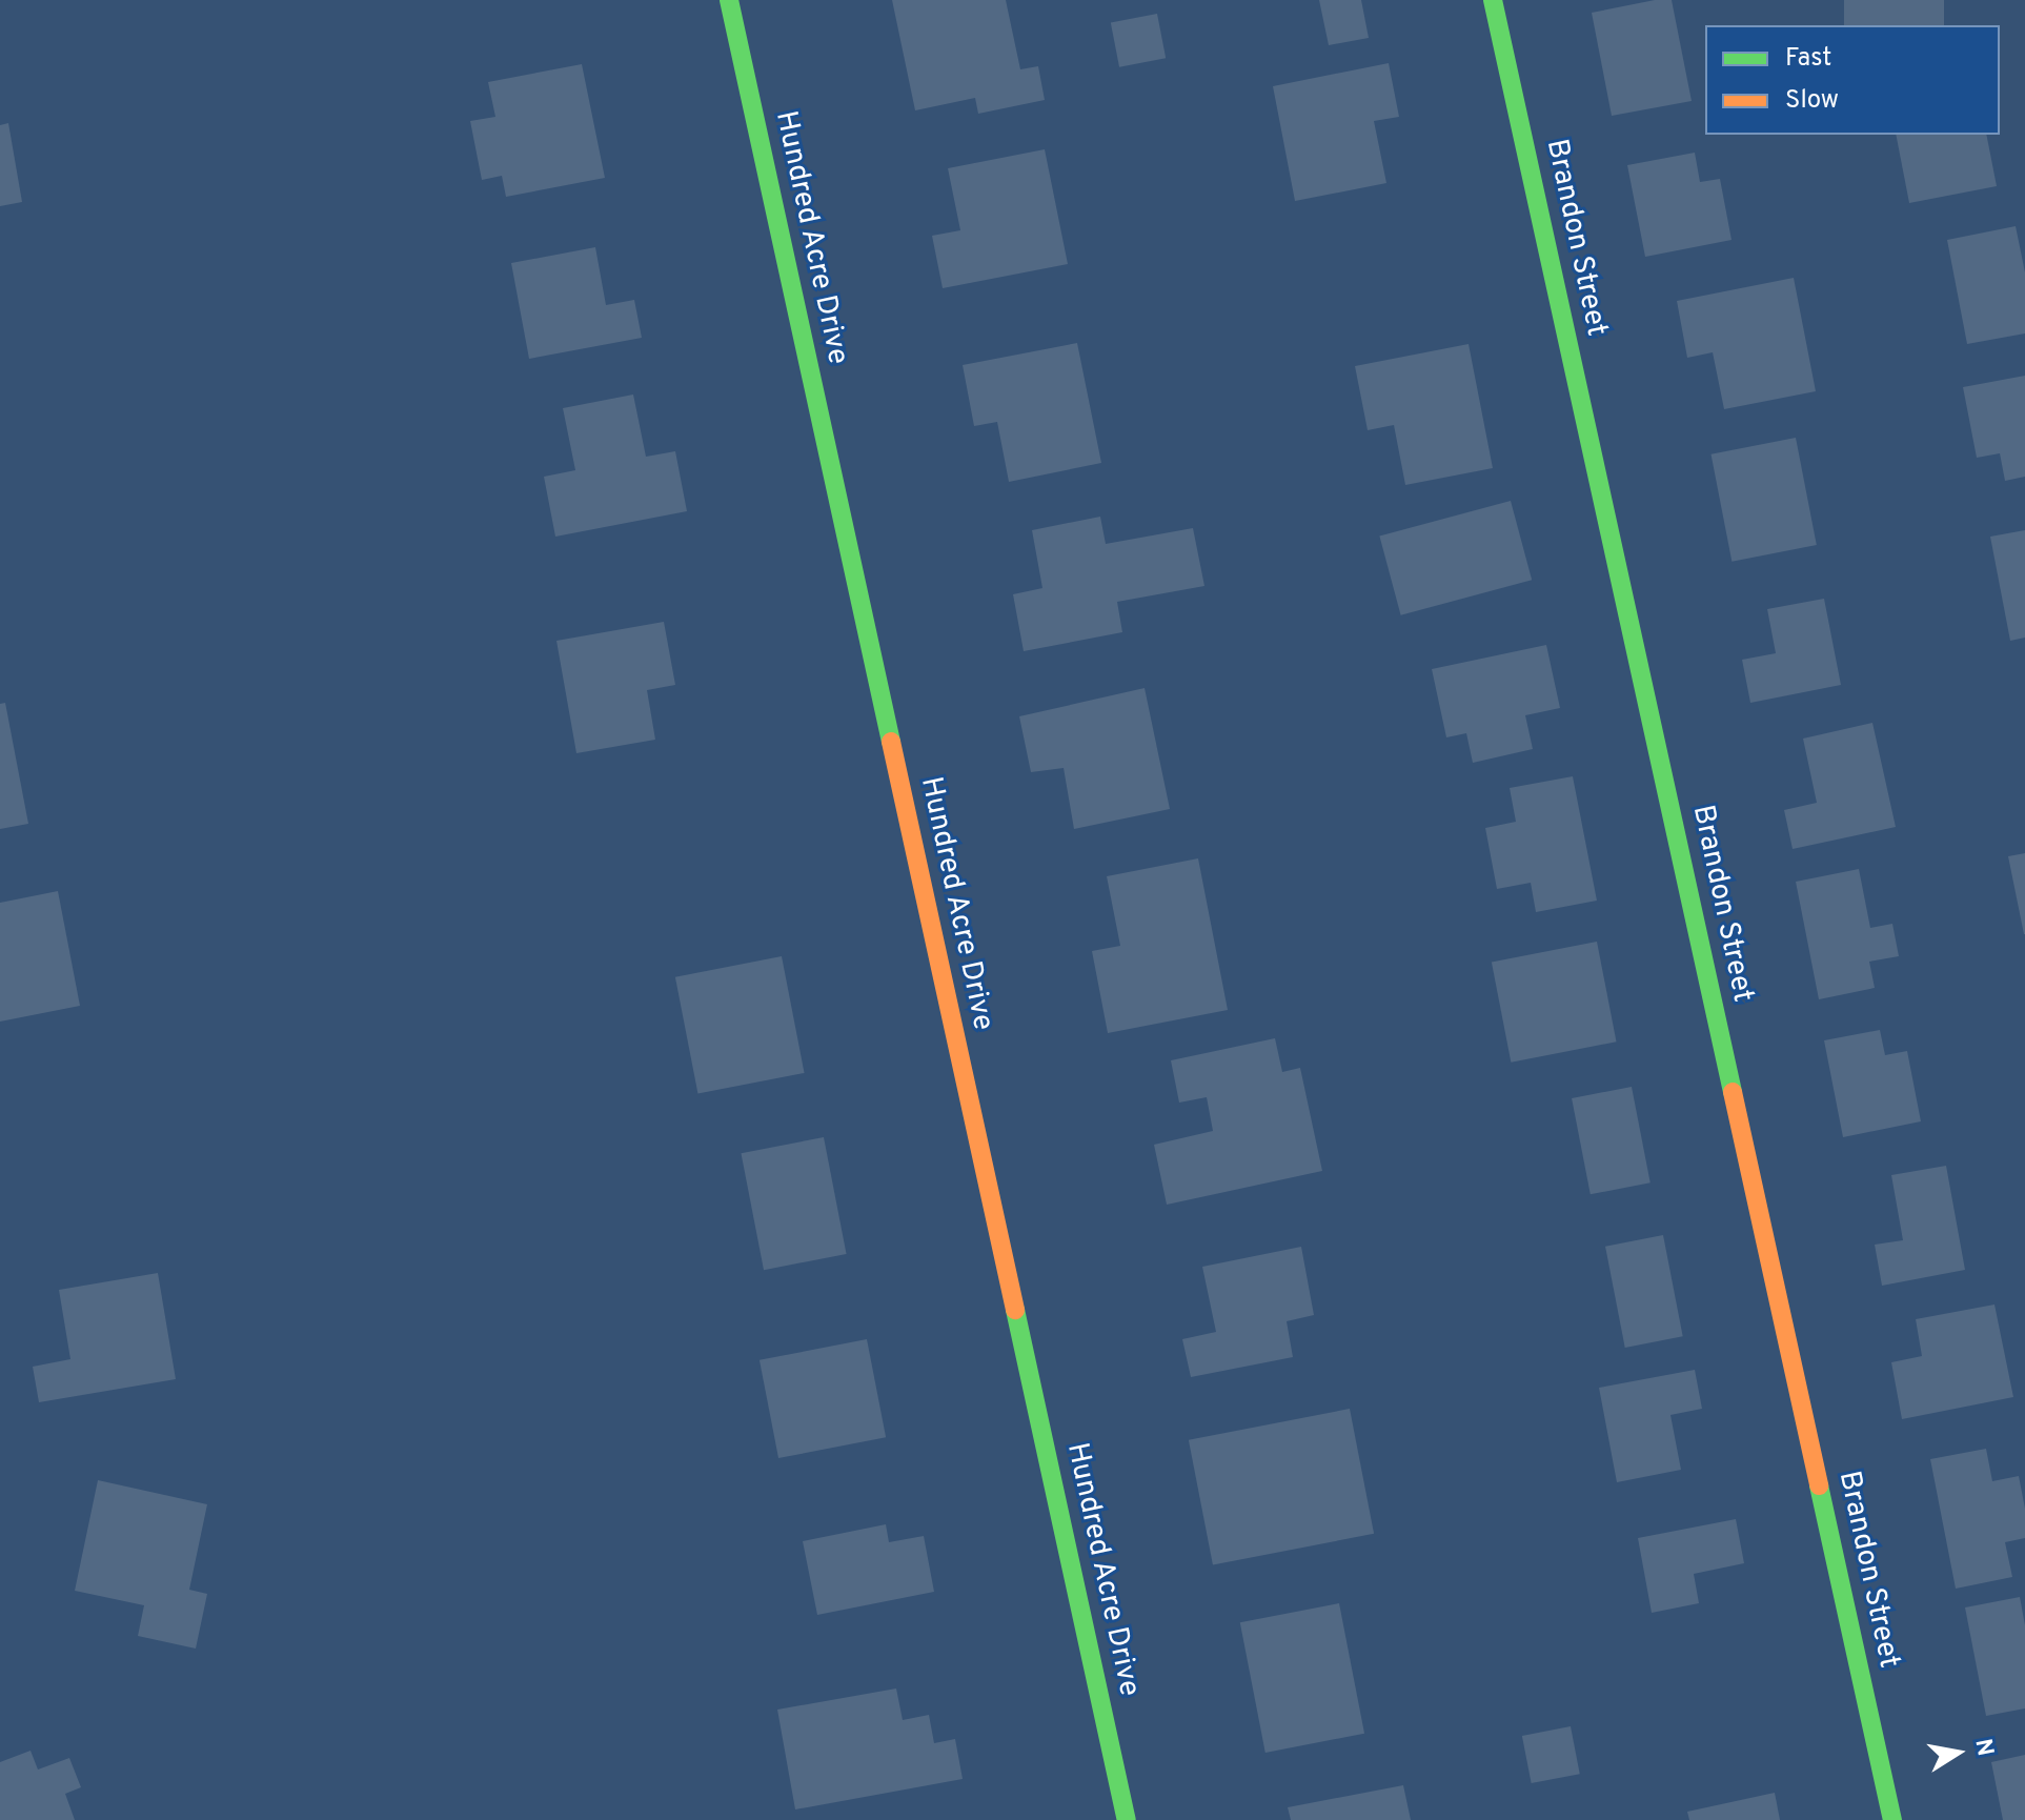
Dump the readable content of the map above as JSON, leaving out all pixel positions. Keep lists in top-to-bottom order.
{
  "streets": {
    "street": ["Hundred Acre Drive", "Brandon Street"]
  },
  "legend": ["Fast", "Slow"],
  "north": "right"
}
